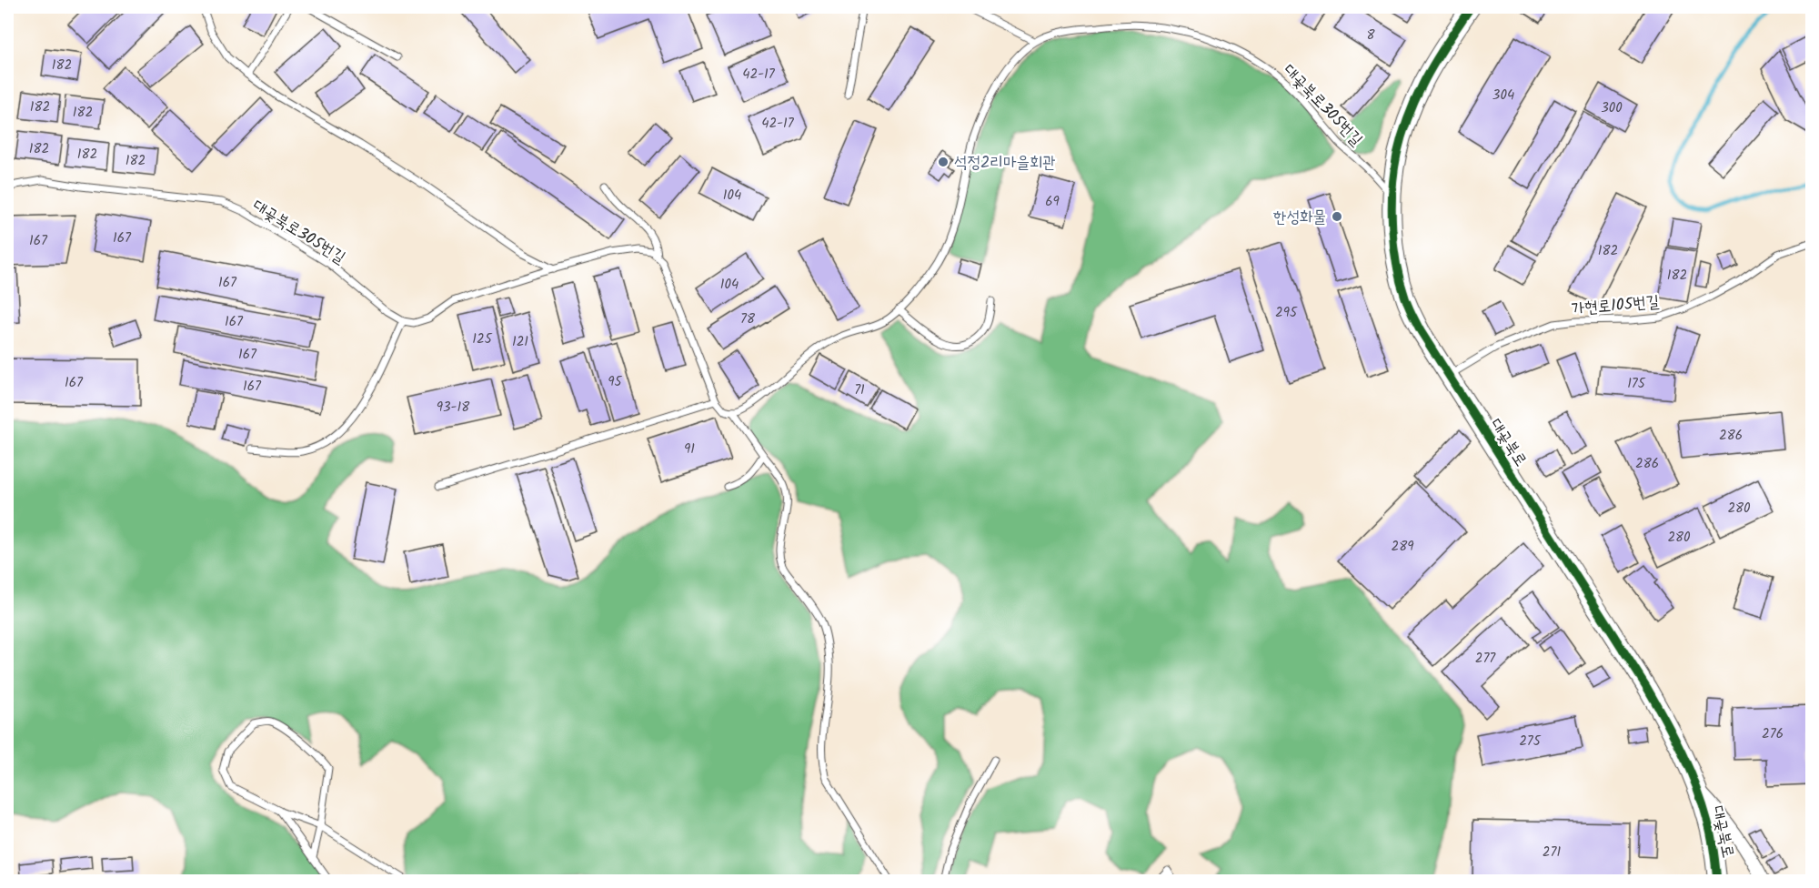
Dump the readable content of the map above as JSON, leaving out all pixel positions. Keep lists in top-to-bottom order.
{
  "streets": {
    "street": ["대곶북로"],
    "lane": ["대곶북로305번길", "가현로105번길"]
  },
  "crossings": [
    ["대곶북로305번길", "대곶북로"],
    ["가현로105번길", "대곶북로"]
  ],
  "places": ["석정2리마을회관", "한성화물"],
  "house_numbers": [
    "8",
    "182",
    "42-17",
    "304",
    "182",
    "300",
    "182",
    "42-17",
    "182",
    "182",
    "182",
    "104",
    "69",
    "167",
    "167",
    "182",
    "182",
    "167",
    "104",
    "295",
    "78",
    "167",
    "125",
    "121",
    "167",
    "95",
    "167",
    "175",
    "167",
    "71",
    "93-18",
    "286",
    "91",
    "286",
    "280",
    "280",
    "289",
    "277",
    "276",
    "275",
    "271"
  ]
}
